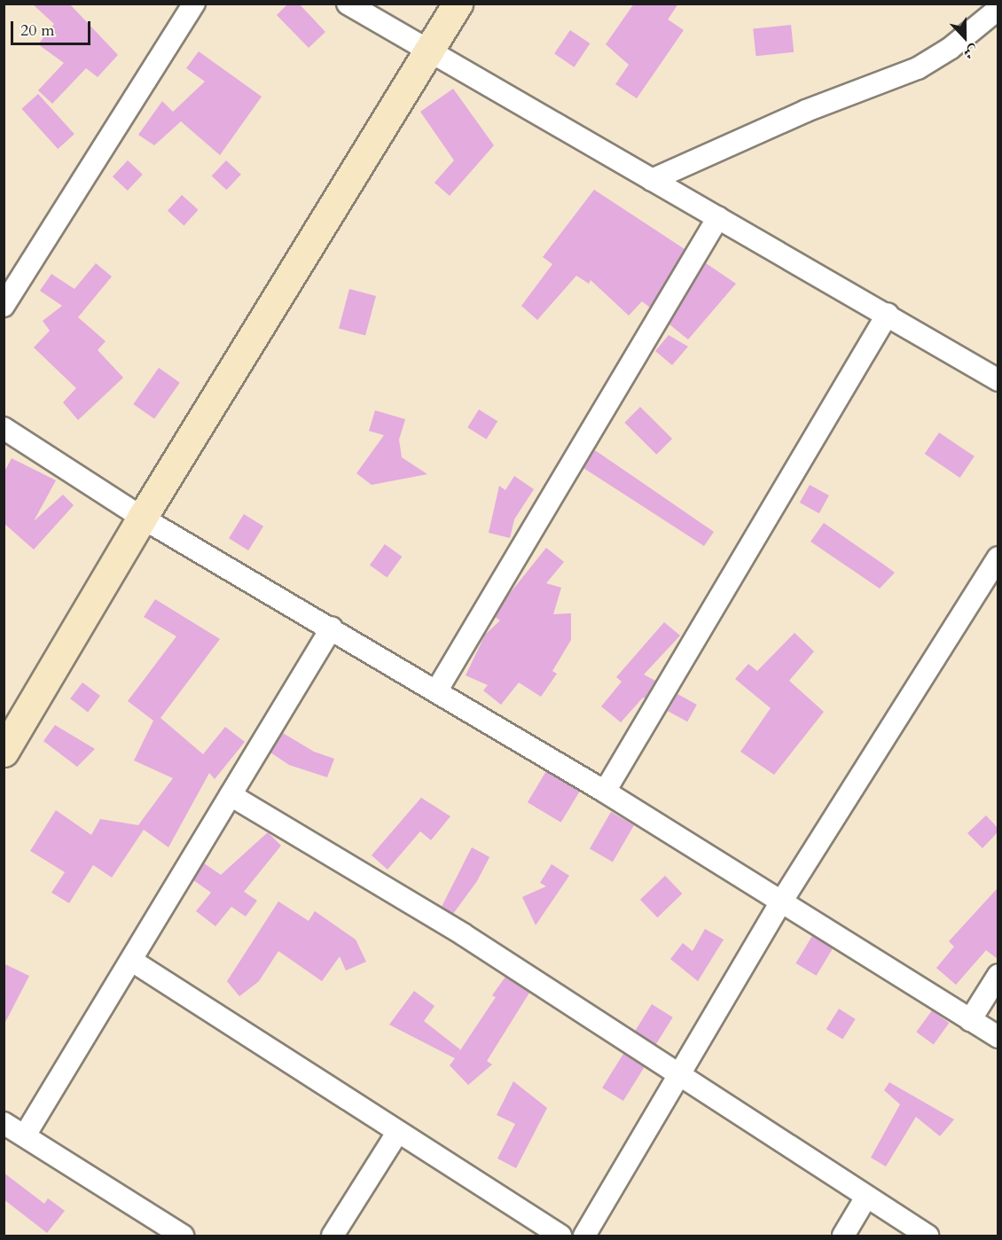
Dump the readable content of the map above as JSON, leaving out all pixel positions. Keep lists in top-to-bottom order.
{
  "scale_bar": "20 m",
  "north": "bottom"
}
